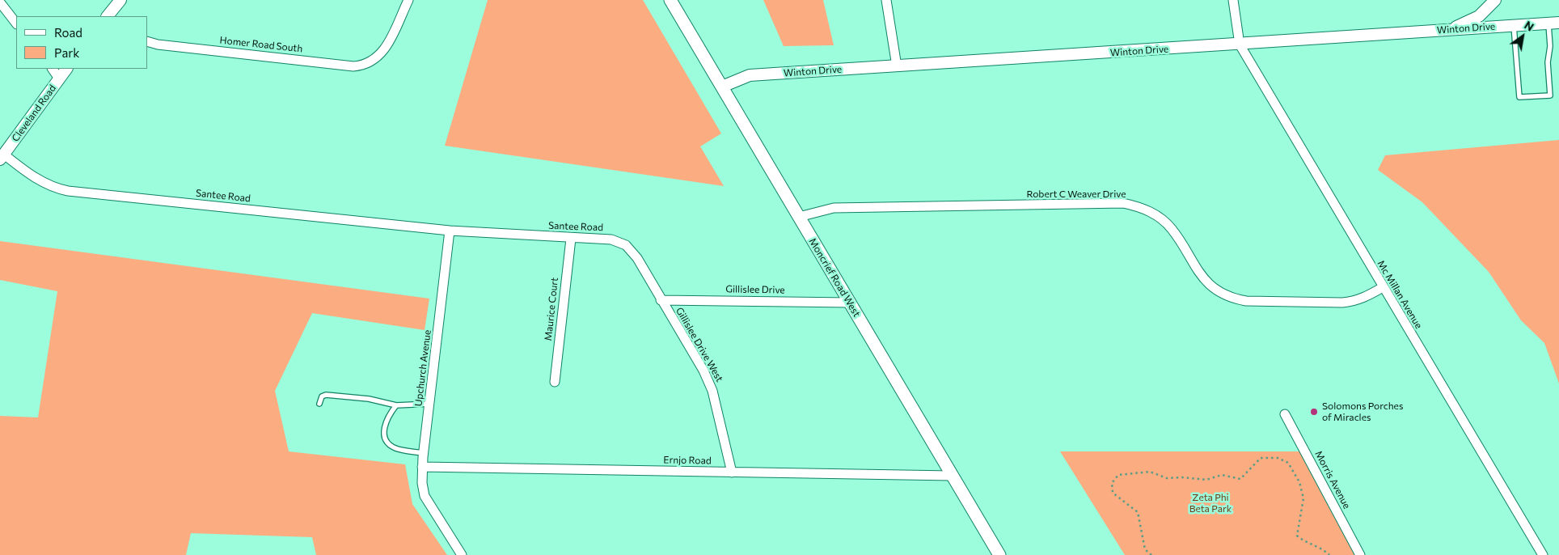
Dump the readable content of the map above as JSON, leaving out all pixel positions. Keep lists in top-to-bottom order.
{
  "streets": {
    "main road": ["Moncrief Road West"],
    "street": [
      "Winton Drive",
      "Homer Road South",
      "Cleveland Road",
      "Robert C Weaver Drive",
      "Santee Road",
      "Gillislee Drive",
      "Mc Millan Avenue",
      "Maurice Court",
      "Gillislee Drive West",
      "Upchurch Avenue",
      "Ernjo Road",
      "Morris Avenue"
    ]
  },
  "crossings": [
    ["Winton Drive", "Moncrief Road West"],
    ["Winton Drive", "Mc Millan Avenue"],
    ["Cleveland Road", "Santee Road"],
    ["Robert C Weaver Drive", "Moncrief Road West"],
    ["Robert C Weaver Drive", "Mc Millan Avenue"],
    ["Santee Road", "Maurice Court"],
    ["Santee Road", "Gillislee Drive West"],
    ["Santee Road", "Upchurch Avenue"],
    ["Moncrief Road West", "Gillislee Drive"],
    ["Moncrief Road West", "Ernjo Road"],
    ["Gillislee Drive", "Gillislee Drive West"],
    ["Gillislee Drive West", "Ernjo Road"],
    ["Upchurch Avenue", "Ernjo Road"]
  ],
  "parks": ["Zeta Phi Beta Park"],
  "places": ["Solomons Porches of Miracles"],
  "legend": ["Road", "Park"],
  "north": "top right"
}
